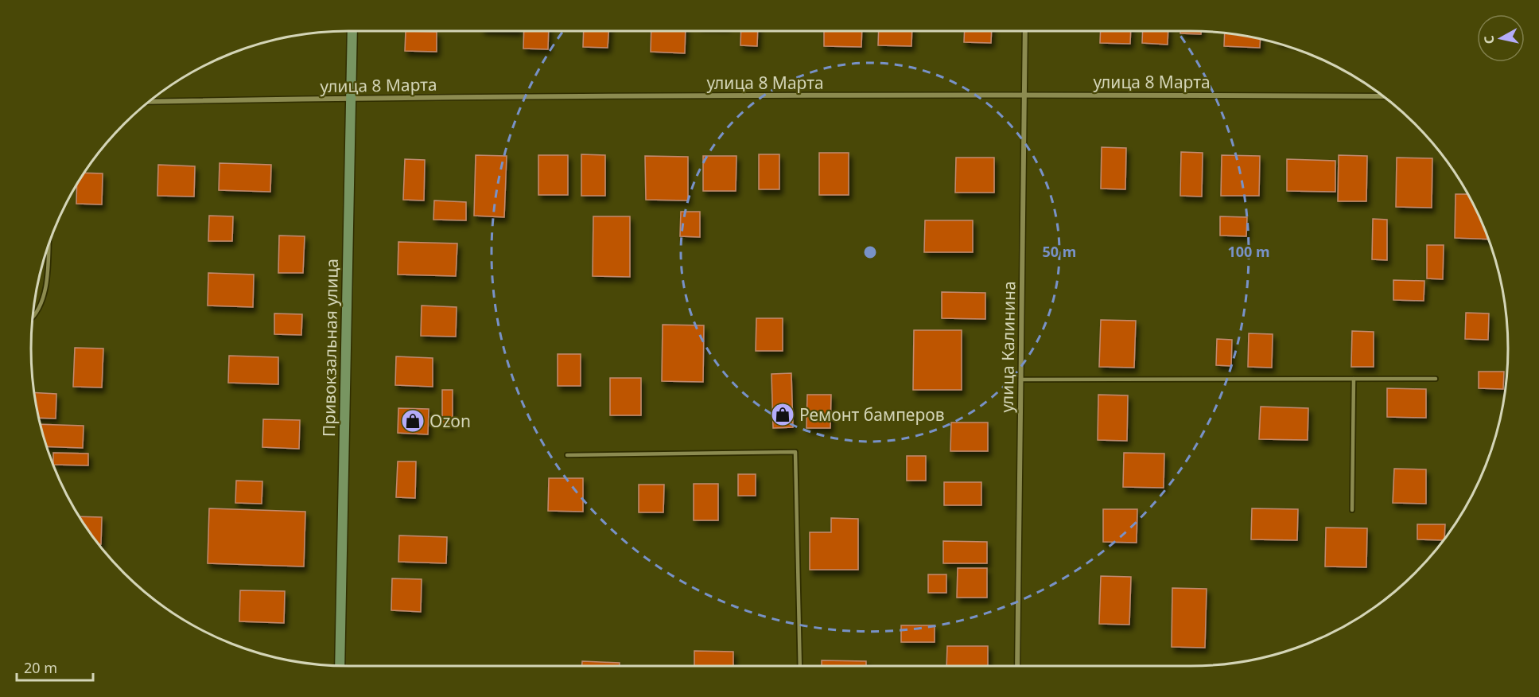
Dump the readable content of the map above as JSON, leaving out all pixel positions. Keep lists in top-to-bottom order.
{
  "streets": {
    "street": ["улица 8 Марта", "улица Калинина", "Привокзальная улица"]
  },
  "crossings": [
    ["улица 8 Марта", "улица Калинина"],
    ["улица 8 Марта", "Привокзальная улица"]
  ],
  "places": {
    "shop": ["Ремонт бамперов", "Ozon"]
  },
  "scale_bar": "20 m",
  "north": "left",
  "rings": ["50 m", "100 m"]
}
